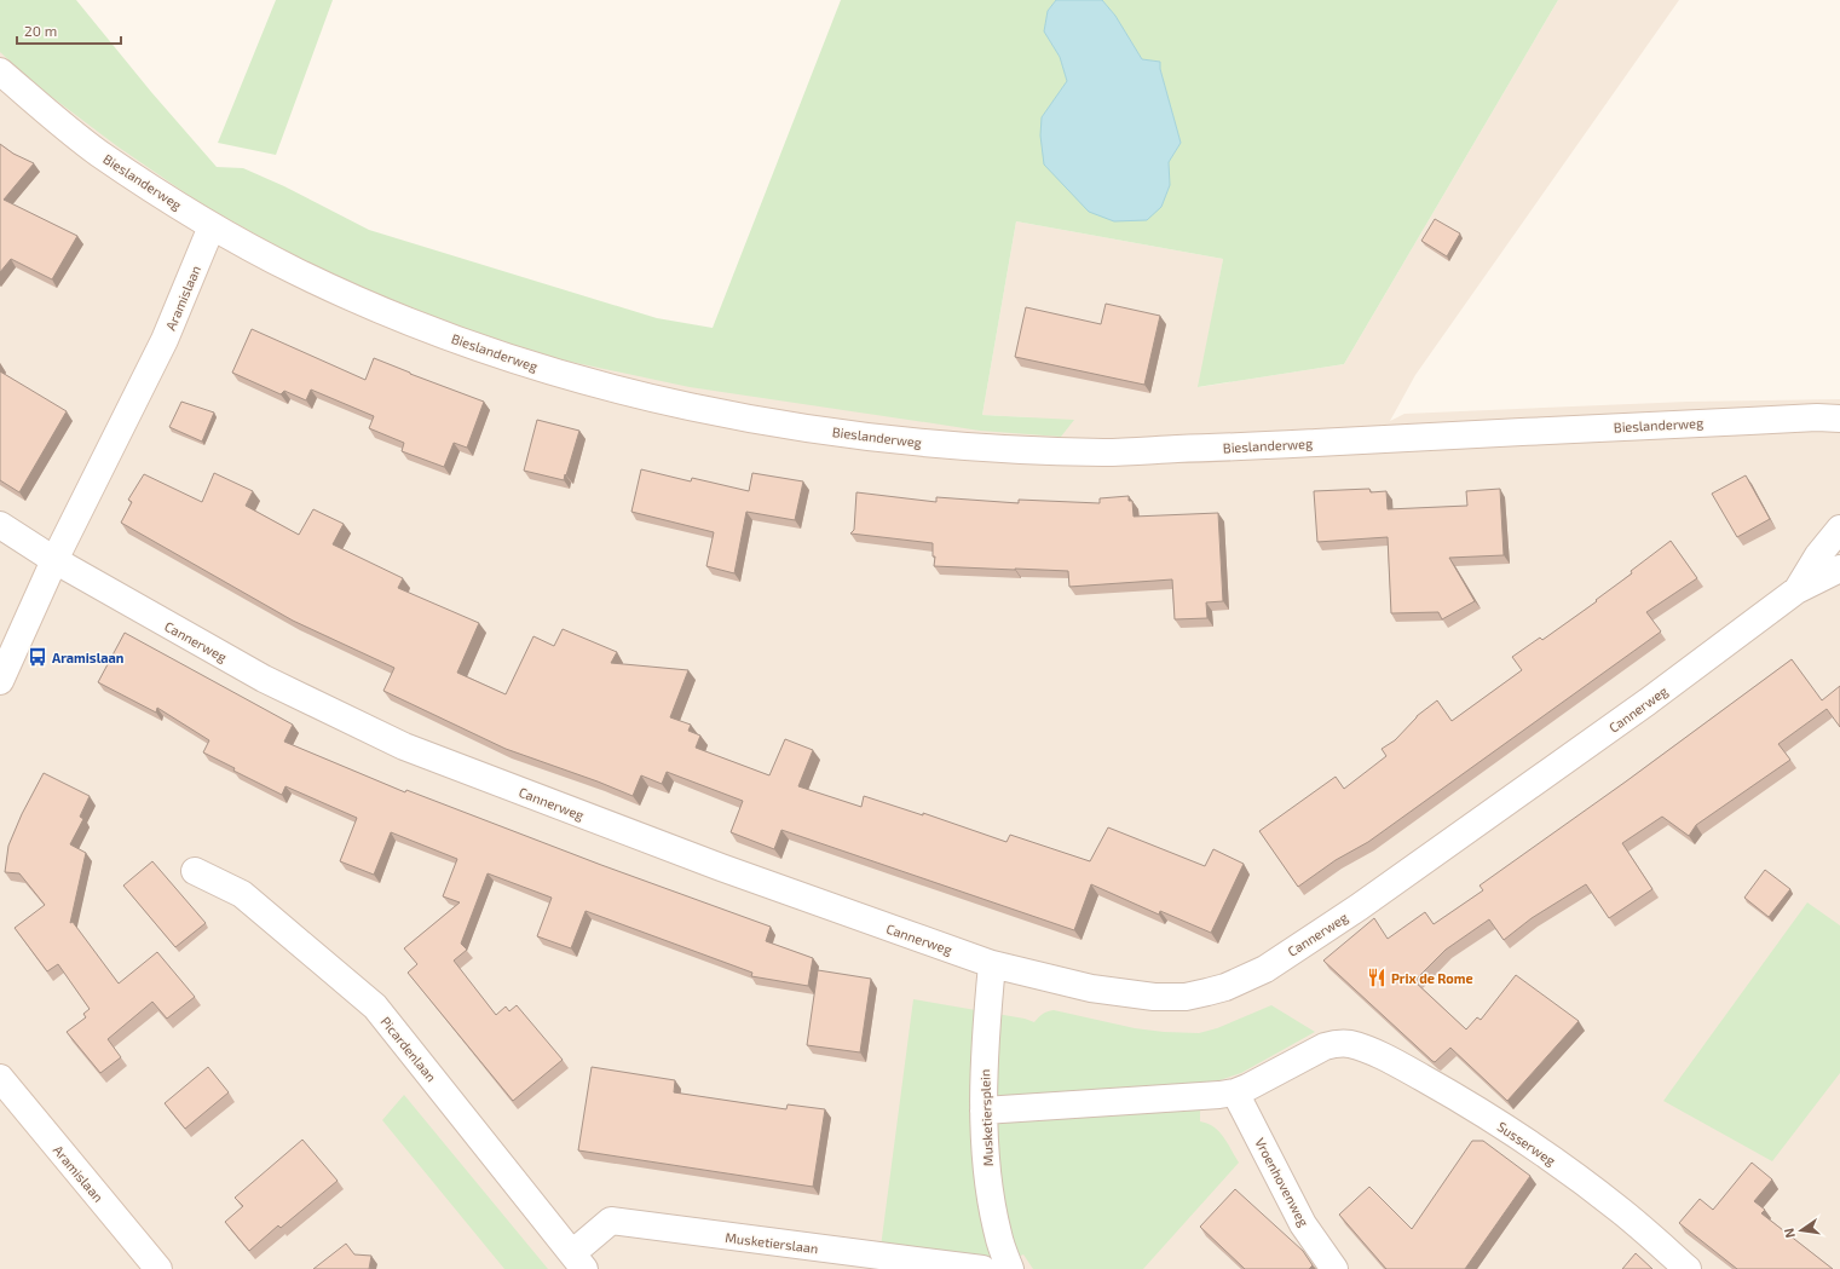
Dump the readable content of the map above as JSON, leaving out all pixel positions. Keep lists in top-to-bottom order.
{
  "streets": {
    "street": [
      "Bieslanderweg",
      "Aramislaan",
      "Cannerweg",
      "Picardenlaan",
      "Musketiersplein",
      "Susserweg",
      "Vroenhovenweg",
      "Musketierslaan"
    ]
  },
  "crossings": [
    ["Bieslanderweg", "Aramislaan"],
    ["Aramislaan", "Cannerweg"],
    ["Cannerweg", "Musketiersplein"],
    ["Picardenlaan", "Musketierslaan"],
    ["Susserweg", "Vroenhovenweg"]
  ],
  "places": {
    "bus stop": ["Aramislaan"],
    "restaurant": ["Prix de Rome"]
  },
  "scale_bar": "20 m",
  "north": "left"
}
